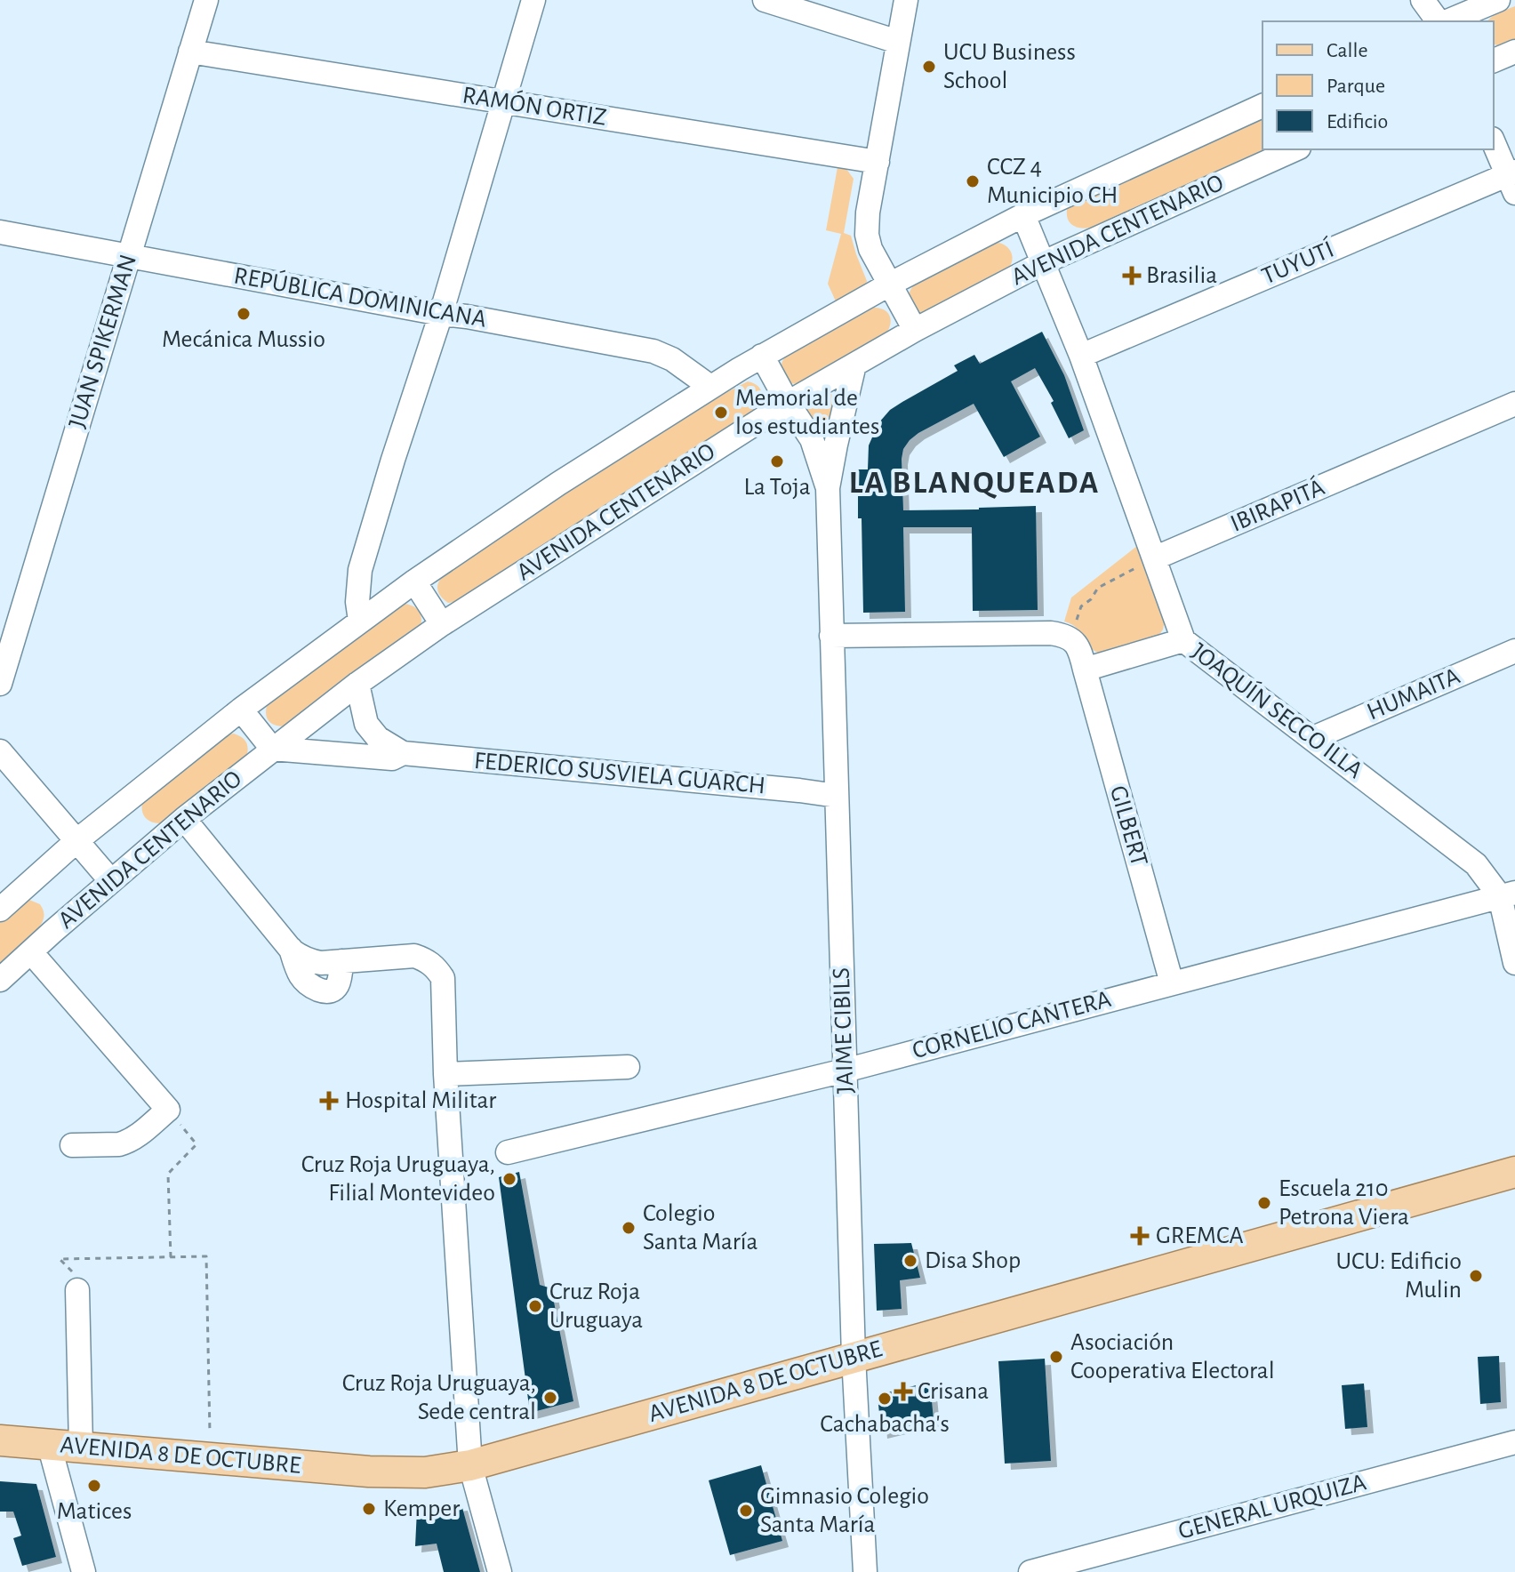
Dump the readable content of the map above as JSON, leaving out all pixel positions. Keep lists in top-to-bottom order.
{
  "streets": {
    "main road": ["AVENIDA 8 DE OCTUBRE"],
    "street": [
      "RAMÓN ORTIZ",
      "AVENIDA CENTENARIO",
      "TUYUTÍ",
      "REPÚBLICA DOMINICANA",
      "JUAN SPIKERMAN",
      "IBIRAPITÁ",
      "HUMAITA",
      "JOAQUÍN SECCO ILLA",
      "FEDERICO SUSVIELA GUARCH",
      "GILBERT",
      "CORNELIO CANTERA",
      "JAIME CIBILS",
      "GENERAL URQUIZA"
    ]
  },
  "crossings": [
    ["RAMÓN ORTIZ", "JUAN SPIKERMAN"],
    ["AVENIDA CENTENARIO", "REPÚBLICA DOMINICANA"],
    ["AVENIDA CENTENARIO", "JOAQUÍN SECCO ILLA"],
    ["AVENIDA CENTENARIO", "FEDERICO SUSVIELA GUARCH"],
    ["AVENIDA CENTENARIO", "JAIME CIBILS"],
    ["TUYUTÍ", "JOAQUÍN SECCO ILLA"],
    ["REPÚBLICA DOMINICANA", "JUAN SPIKERMAN"],
    ["IBIRAPITÁ", "JOAQUÍN SECCO ILLA"],
    ["HUMAITA", "JOAQUÍN SECCO ILLA"],
    ["JOAQUÍN SECCO ILLA", "CORNELIO CANTERA"],
    ["FEDERICO SUSVIELA GUARCH", "JAIME CIBILS"],
    ["GILBERT", "CORNELIO CANTERA"],
    ["CORNELIO CANTERA", "JAIME CIBILS"],
    ["JAIME CIBILS", "AVENIDA 8 DE OCTUBRE"]
  ],
  "districts": ["LA BLANQUEADA"],
  "places": {
    "other": [
      "UCU Business School",
      "CCZ 4 Municipio CH",
      "Mecánica Mussio",
      "Memorial de los estudiantes",
      "La Toja",
      "Cruz Roja Uruguaya, Filial Montevideo",
      "Escuela 210 Petrona Viera",
      "Colegio Santa María",
      "Disa Shop",
      "UCU: Edificio Mulin",
      "Cruz Roja Uruguaya",
      "Asociación Cooperativa Electoral",
      "Cruz Roja Uruguaya, Sede central",
      "Cachabacha's",
      "Matices",
      "Kemper",
      "Gimnasio Colegio Santa María"
    ],
    "health": [
      "Brasilia",
      "Hospital Militar",
      "GREMCA",
      "Crisana"
    ]
  },
  "legend": ["Calle", "Parque", "Edificio"]
}
